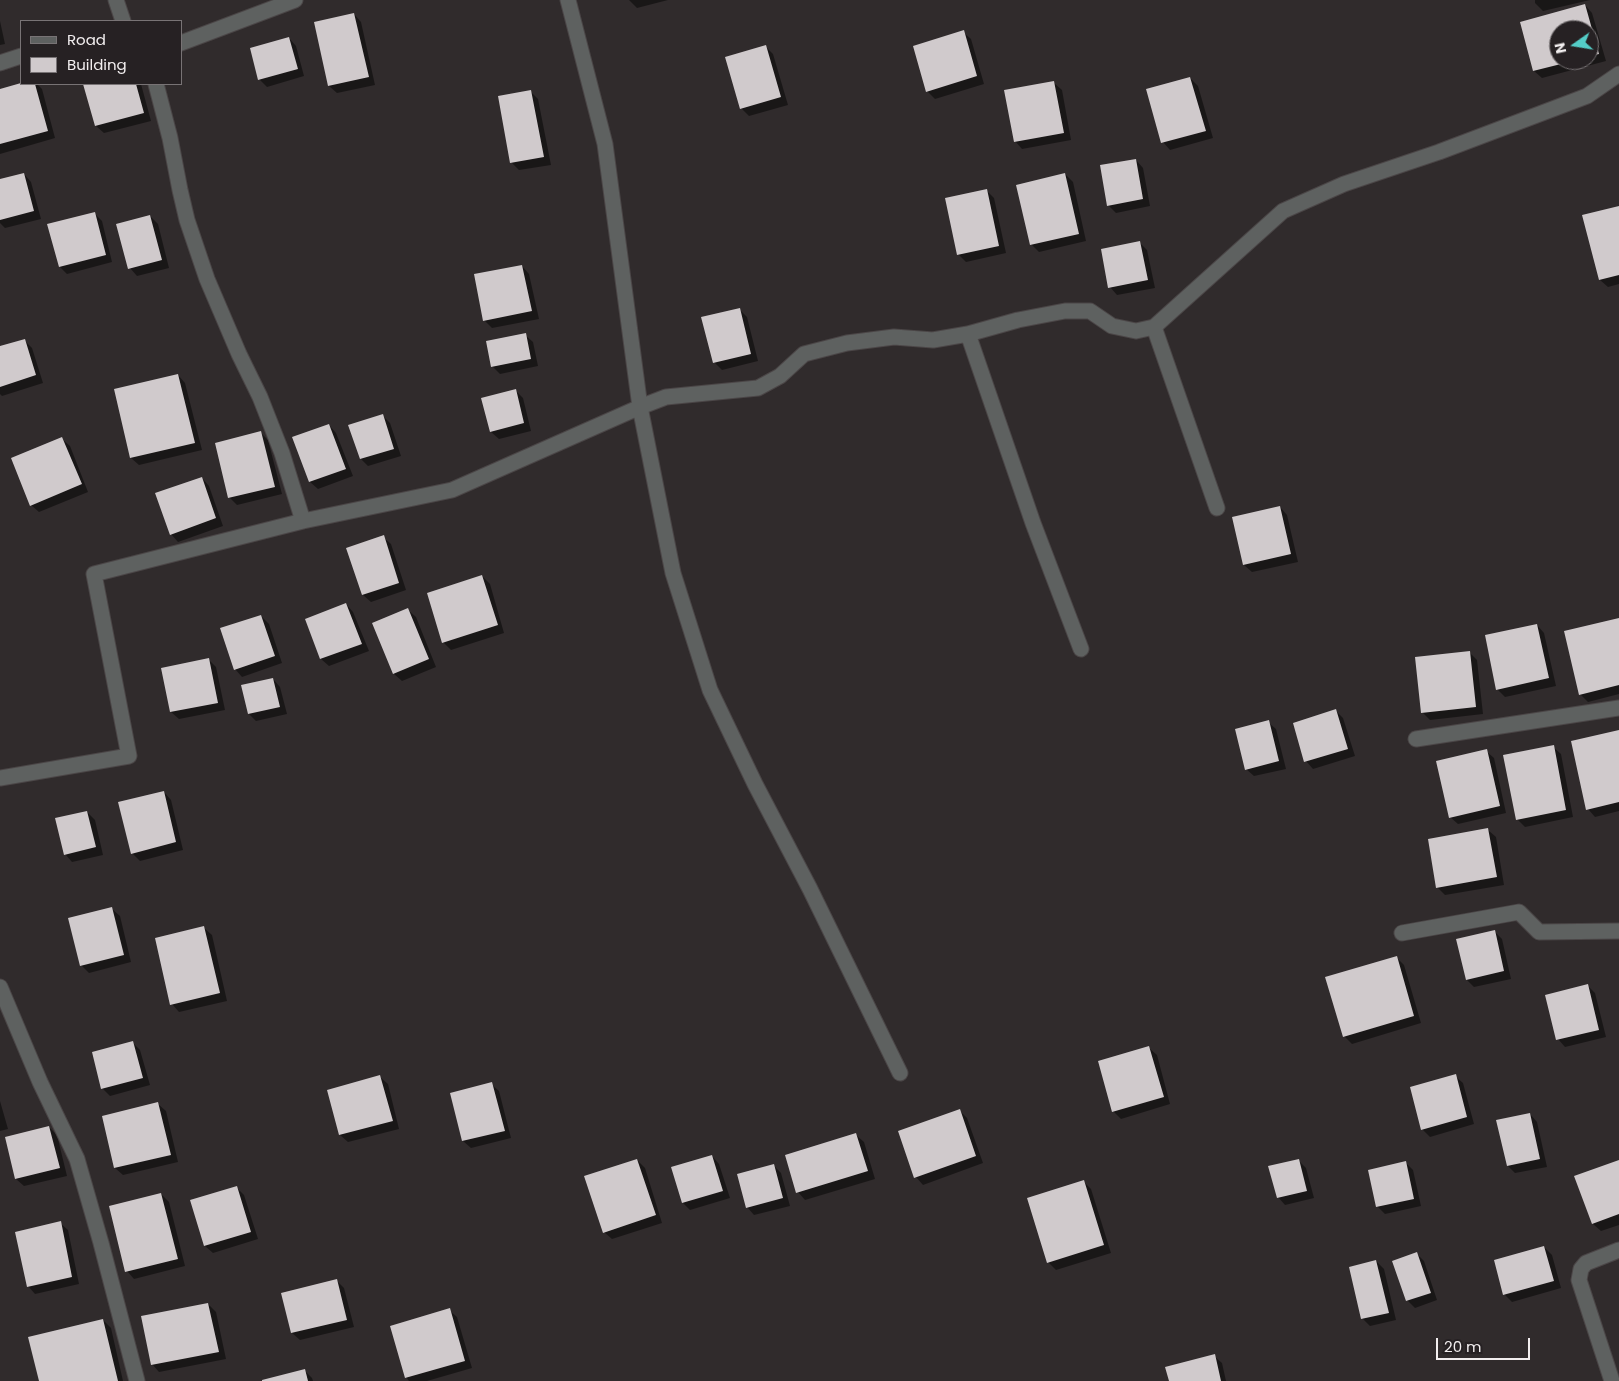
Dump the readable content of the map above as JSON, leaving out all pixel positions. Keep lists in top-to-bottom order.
{
  "legend": ["Road", "Building"],
  "scale_bar": "20 m",
  "north": "left"
}
